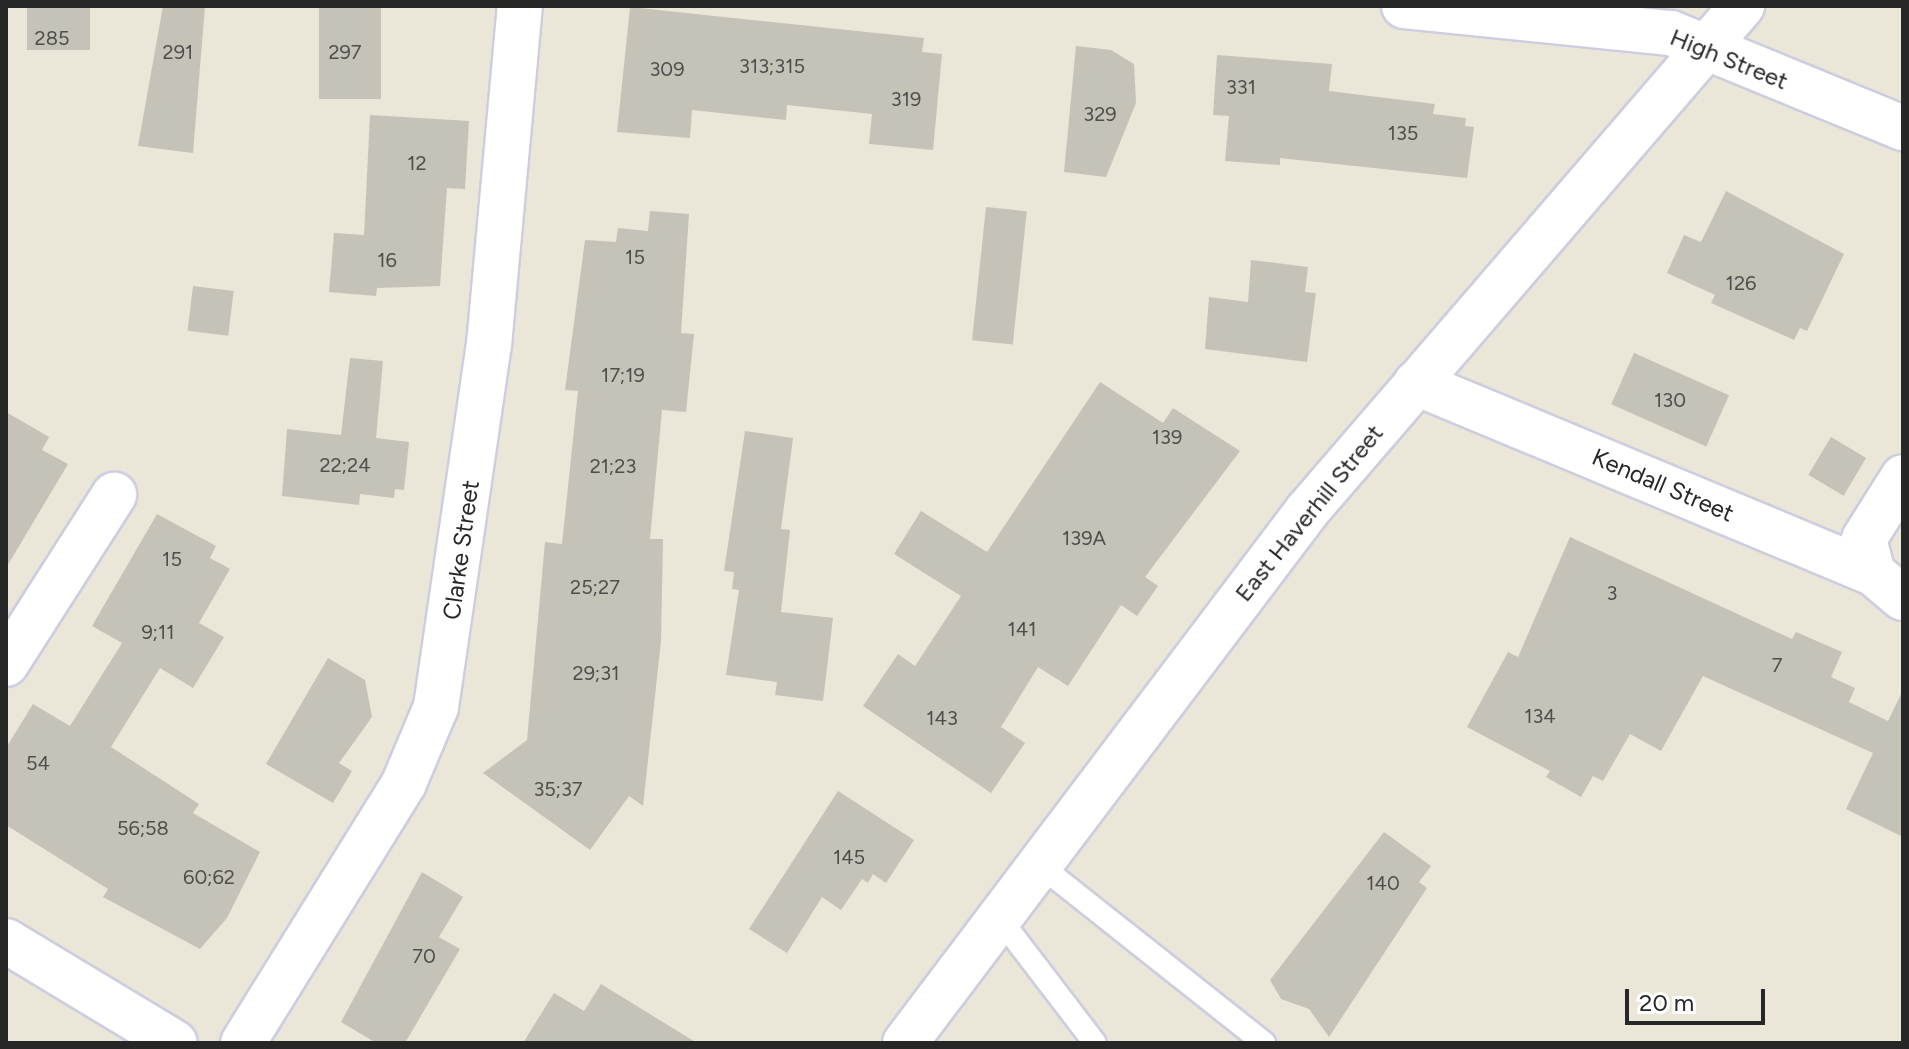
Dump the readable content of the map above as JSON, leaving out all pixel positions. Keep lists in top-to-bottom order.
{
  "streets": {
    "street": [
      "High Street",
      "Kendall Street",
      "East Haverhill Street",
      "Clarke Street"
    ]
  },
  "crossings": [
    ["High Street", "East Haverhill Street"],
    ["Kendall Street", "East Haverhill Street"]
  ],
  "house_numbers": [
    "285",
    "291",
    "297",
    "313;315",
    "309",
    "331",
    "319",
    "329",
    "135",
    "12",
    "15",
    "16",
    "126",
    "17;19",
    "130",
    "139",
    "22;24",
    "21;23",
    "139A",
    "15",
    "25;27",
    "3",
    "141",
    "9;11",
    "7",
    "29;31",
    "134",
    "143",
    "54",
    "35;37",
    "56;58",
    "145",
    "60;62",
    "140",
    "70"
  ],
  "scale_bar": "20 m"
}
